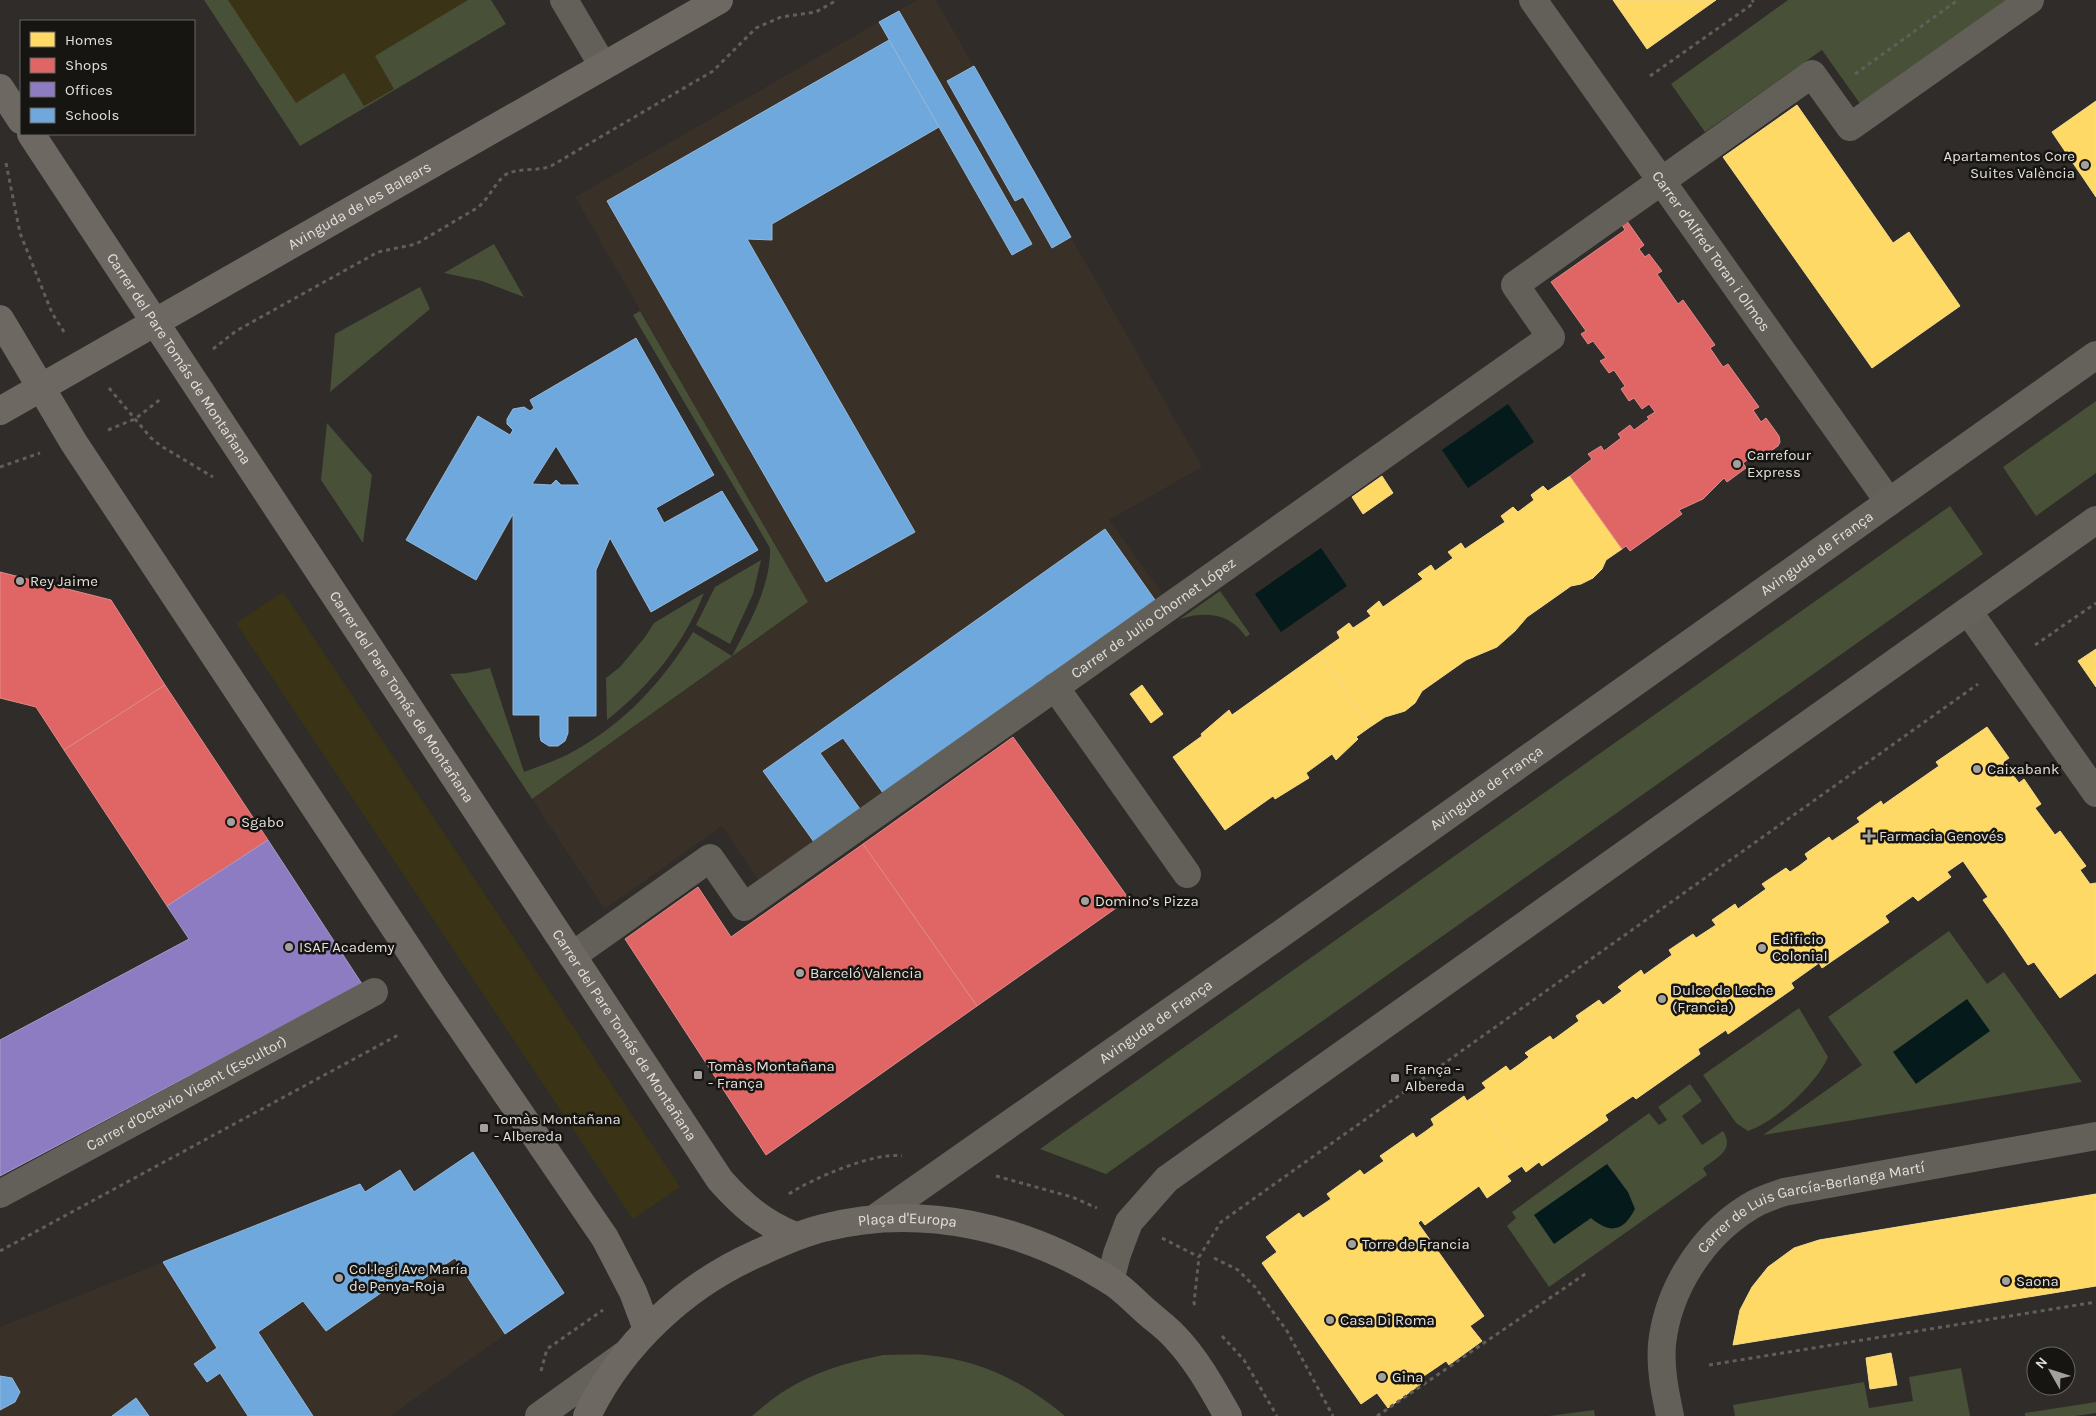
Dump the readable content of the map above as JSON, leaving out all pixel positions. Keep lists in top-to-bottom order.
{
  "streets": {
    "main road": [
      "Avinguda de les Balears",
      "Carrer del Pare Tomás de Montañana",
      "Avinguda de França",
      "Plaça d'Europa"
    ],
    "street": [
      "Carrer d'Alfred Toran i Olmos",
      "Carrer de Julio Chornet López",
      "Carrer d'Octavio Vicent (Escultor)",
      "Carrer de Luis García-Berlanga Martí"
    ]
  },
  "crossings": [
    ["Avinguda de les Balears", "Carrer del Pare Tomás de Montañana"],
    ["Carrer d'Alfred Toran i Olmos", "Avinguda de França"],
    ["Carrer d'Alfred Toran i Olmos", "Carrer de Julio Chornet López"],
    ["Carrer del Pare Tomás de Montañana", "Carrer de Julio Chornet López"],
    ["Carrer del Pare Tomás de Montañana", "Plaça d'Europa"],
    ["Avinguda de França", "Plaça d'Europa"]
  ],
  "places": {
    "other": [
      "Apartamentos Core Suites València",
      "Carrefour Express",
      "Rey Jaime",
      "Caixabank",
      "Sgabo",
      "Domino’s Pizza",
      "ISAF Academy",
      "Edificio Colonial",
      "Barceló Valencia",
      "Dulce de Leche (Francia)",
      "Torre de Francia",
      "Col·legi Ave María de Penya-Roja",
      "Saona",
      "Casa Di Roma",
      "Gina"
    ],
    "health": ["Farmacia Genovés"],
    "transit": ["Tomàs Montañana - França", "França - Albereda", "Tomàs Montañana - Albereda"]
  },
  "legend": [
    "Homes",
    "Shops",
    "Offices",
    "Schools"
  ],
  "north": "top left"
}
